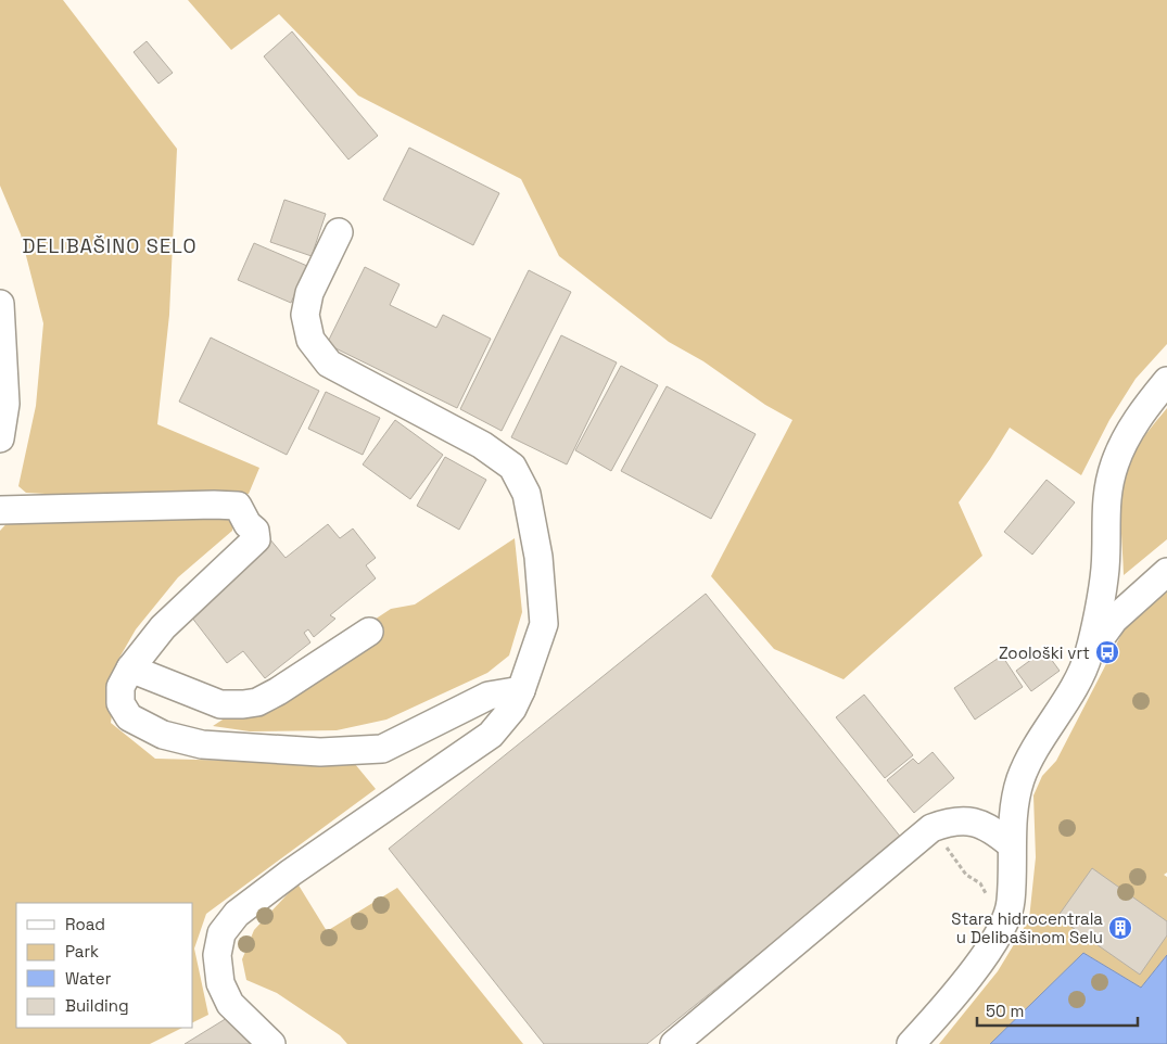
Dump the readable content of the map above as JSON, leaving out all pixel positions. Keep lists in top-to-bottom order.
{
  "districts": ["DELIBAŠINO SELO"],
  "places": {
    "bus stop": ["Zoološki vrt"],
    "building": ["Stara hidrocentrala u Delibašinom Selu"]
  },
  "legend": [
    "Road",
    "Park",
    "Water",
    "Building"
  ],
  "scale_bar": "50 m"
}
